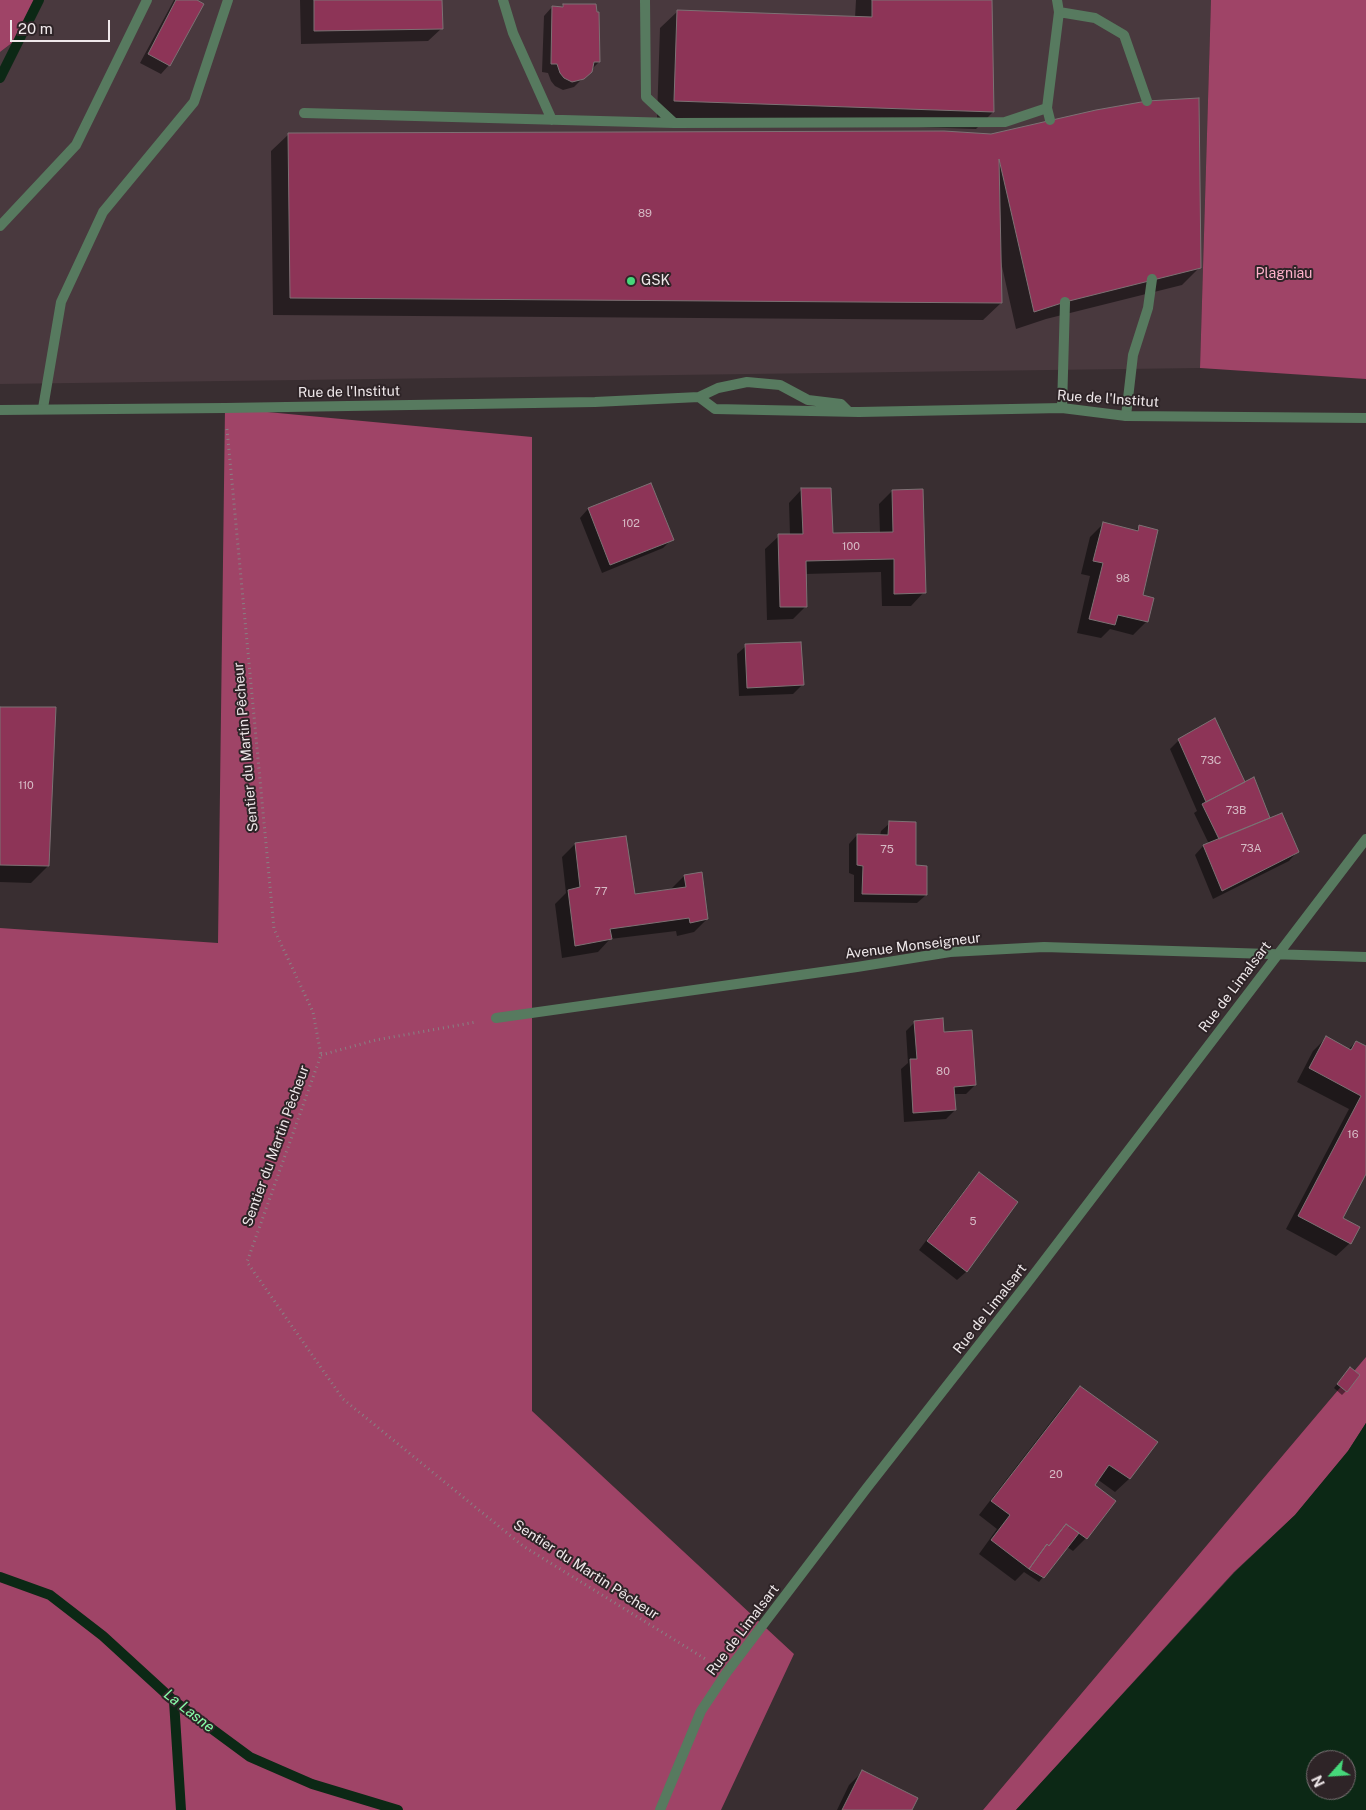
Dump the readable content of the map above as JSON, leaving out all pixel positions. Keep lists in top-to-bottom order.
{
  "streets": {
    "street": ["Rue de l'Institut", "Avenue Monseigneur", "Rue de Limalsart"],
    "path": ["Sentier du Martin Pêcheur"]
  },
  "crossings": [
    ["Rue de l'Institut", "Sentier du Martin Pêcheur"],
    ["Sentier du Martin Pêcheur", "Rue de Limalsart"],
    ["Avenue Monseigneur", "Rue de Limalsart"]
  ],
  "water": ["La Lasne"],
  "parks": ["Plagniau"],
  "places": ["GSK"],
  "house_numbers": [
    "89",
    "102",
    "100",
    "98",
    "73C",
    "110",
    "73B",
    "73A",
    "75",
    "77",
    "80",
    "16",
    "5",
    "20"
  ],
  "scale_bar": "20 m",
  "north": "bottom left"
}
